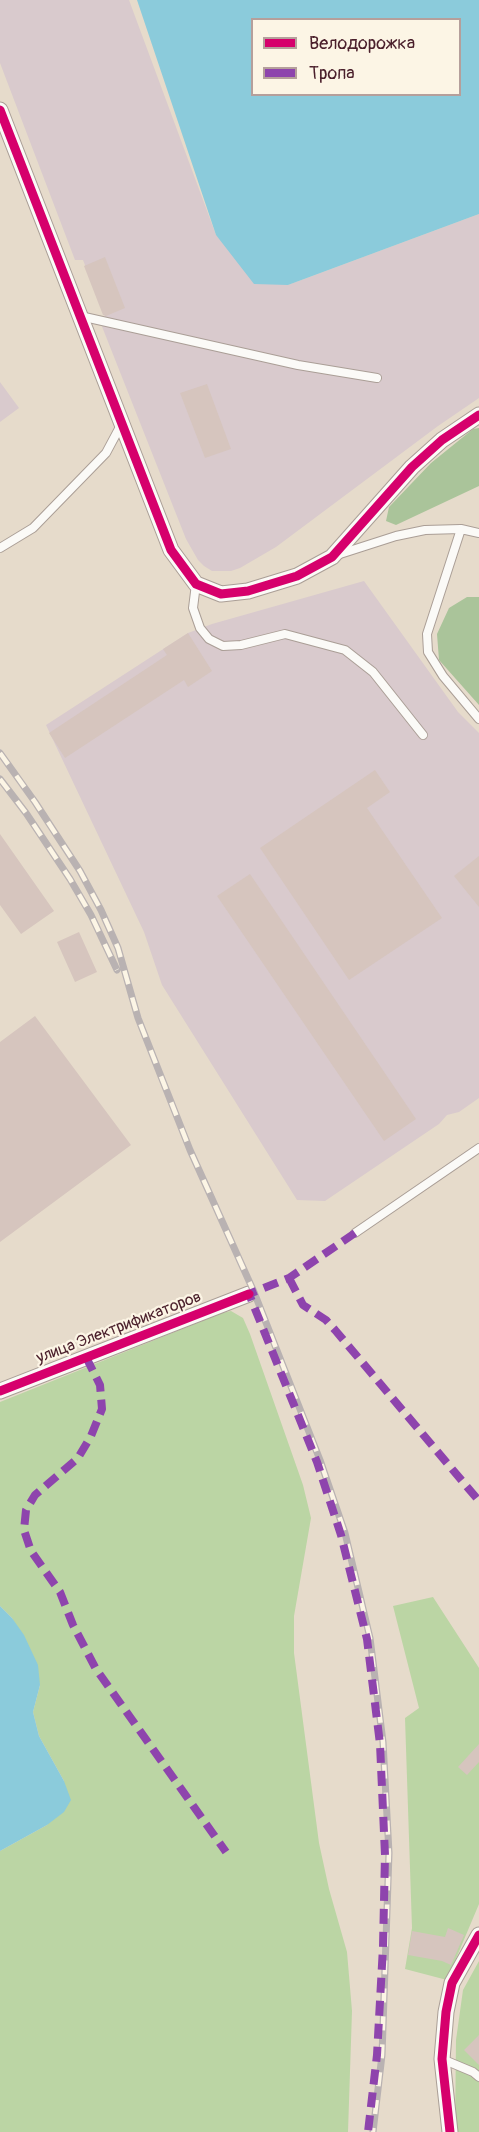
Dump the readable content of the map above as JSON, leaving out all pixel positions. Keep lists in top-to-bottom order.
{
  "streets": {
    "street": ["улица Электрификаторов"]
  },
  "legend": ["Велодорожка", "Тропа"]
}
